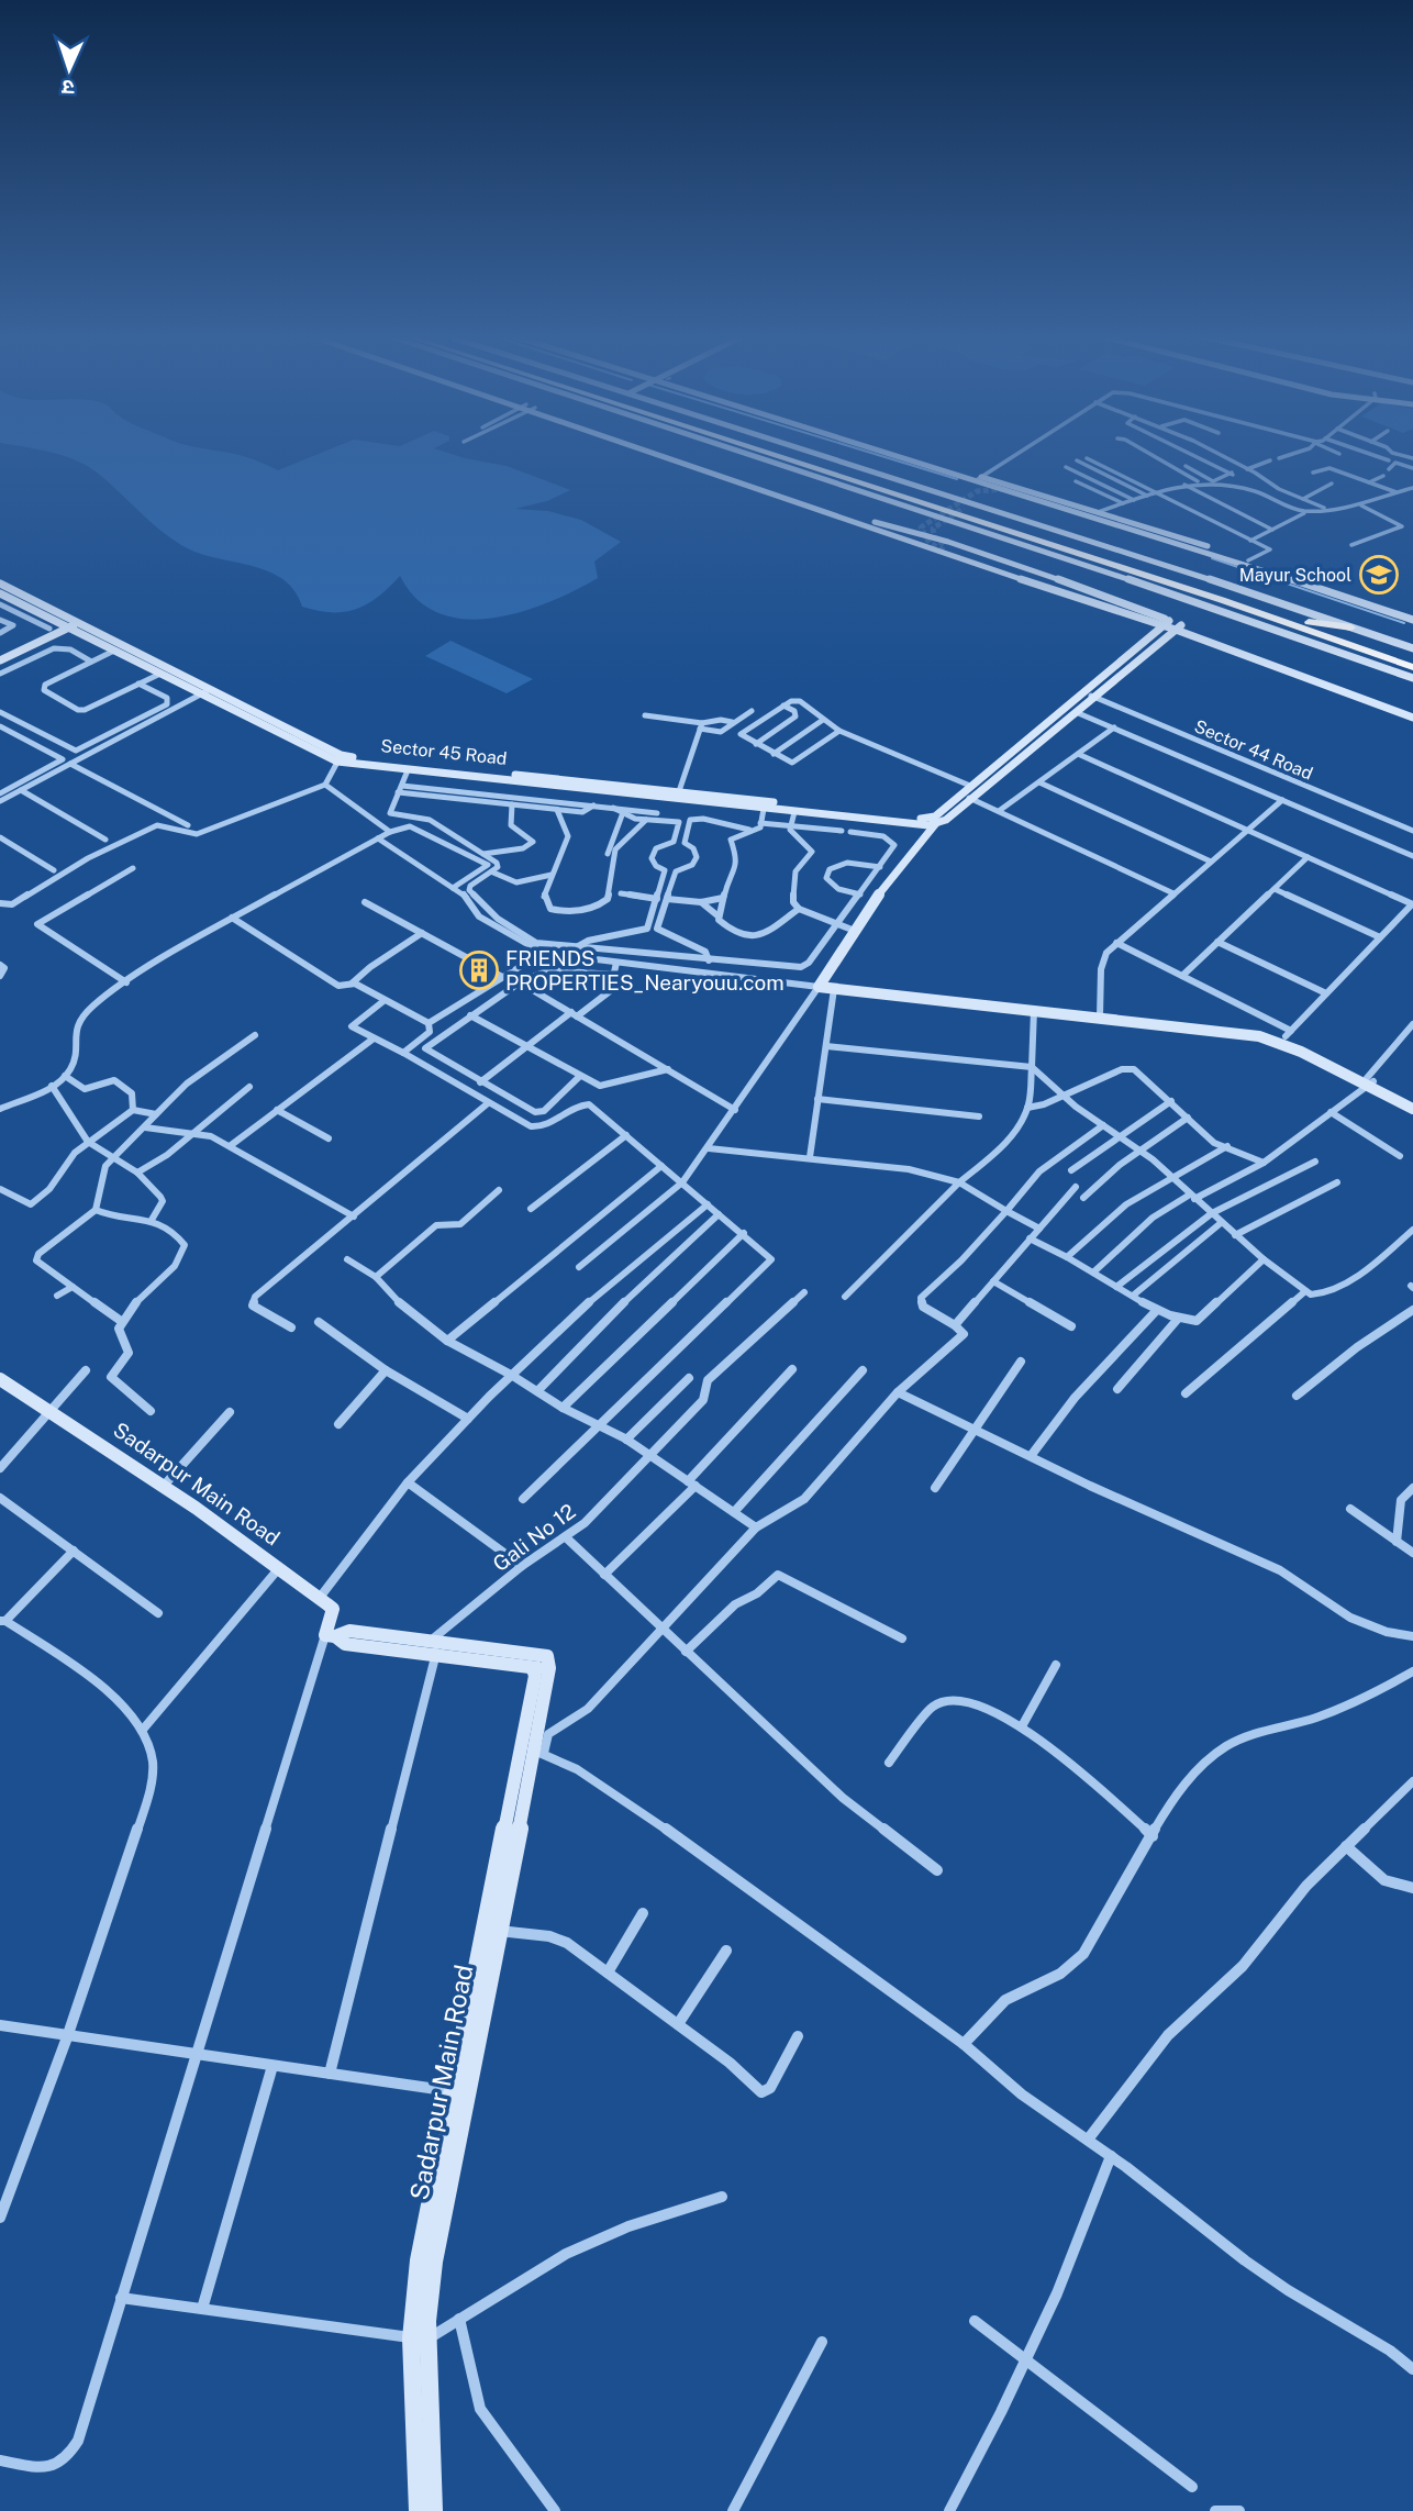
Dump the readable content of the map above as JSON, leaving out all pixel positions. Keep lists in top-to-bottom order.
{
  "streets": {
    "street": [
      "Sector 44 Road",
      "Sector 45 Road",
      "Sadarpur Main Road",
      "Gali No 12"
    ]
  },
  "crossings": [
    ["Sadarpur Main Road", "Gali No 12"]
  ],
  "places": {
    "school or university": ["Mayur School"],
    "building": ["FRIENDS PROPERTIES_Nearyouu.com"]
  },
  "north": "bottom"
}
